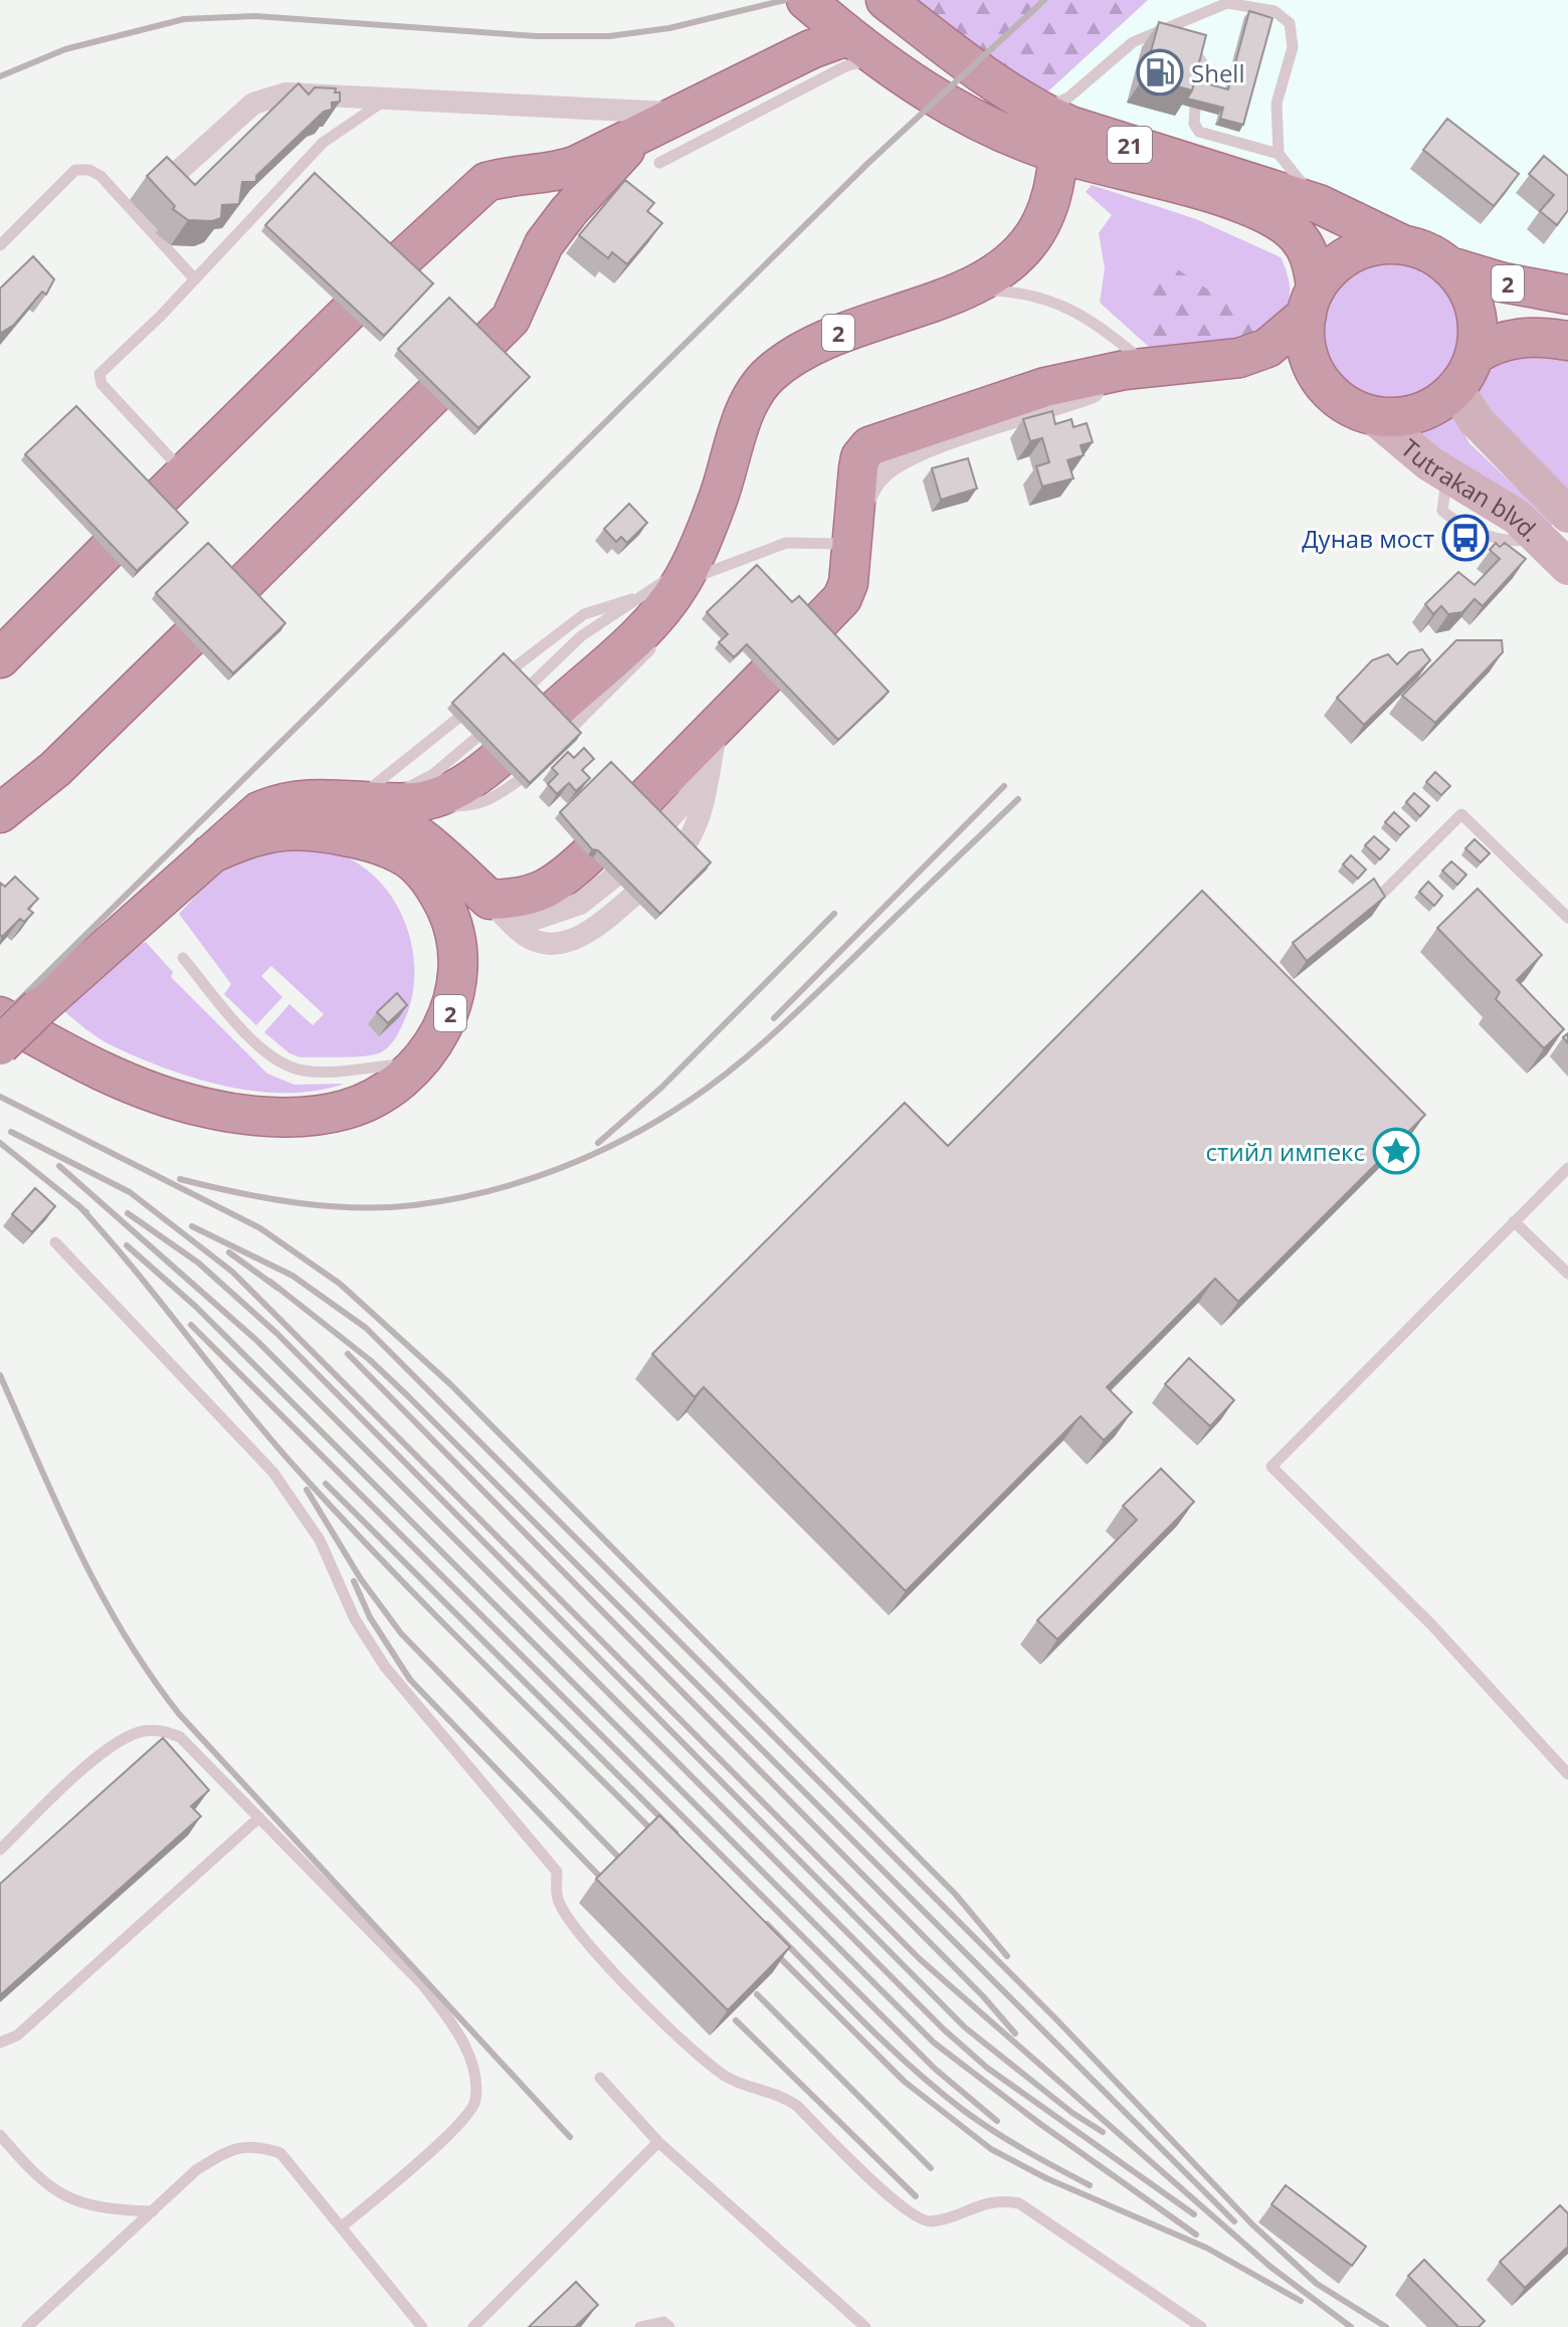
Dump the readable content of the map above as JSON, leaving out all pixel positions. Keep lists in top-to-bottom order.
{
  "streets": {
    "highway": ["21", "2"],
    "main road": ["Tutrakan blvd."]
  },
  "crossings": [
    ["21", "2"],
    ["21", "Tutrakan blvd."],
    ["2", "Tutrakan blvd."]
  ],
  "places": {
    "fuel station": ["Shell"],
    "bus stop": ["Дунав мост"],
    "place": ["стийл импекс"]
  }
}
